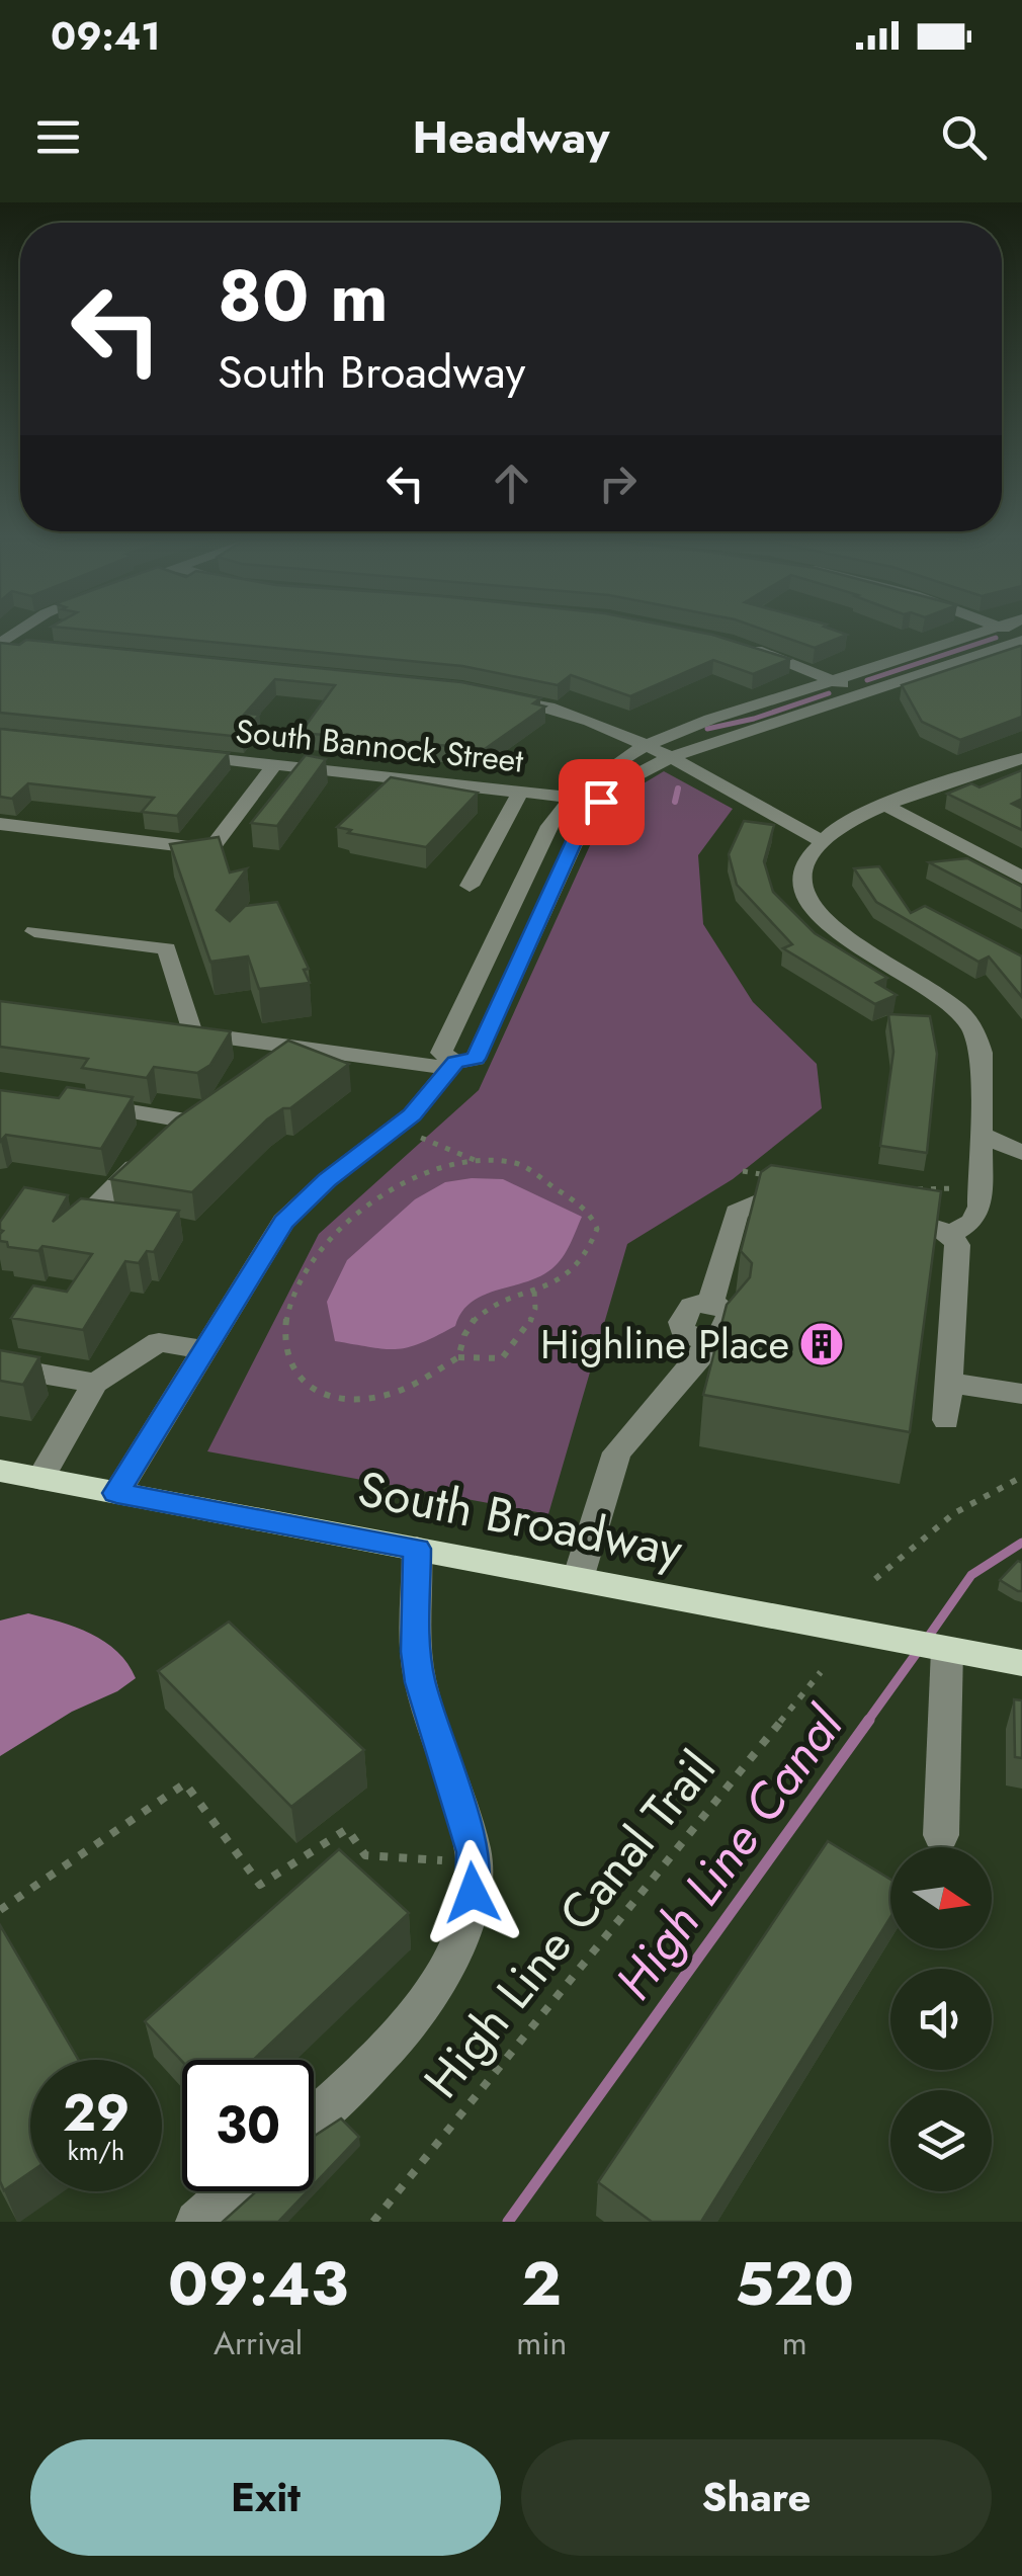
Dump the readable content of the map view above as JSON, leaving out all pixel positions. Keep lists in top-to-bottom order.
{
  "streets": {
    "main road": ["South Broadway"],
    "street": ["South Bannock Street"],
    "path": ["High Line Canal Trail"]
  },
  "water": ["High Line Canal"],
  "places": {
    "building": ["Highline Place"]
  },
  "north": "right",
  "page": {
    "status": "09:41",
    "header": "Headway",
    "turn": ["80 m", "South Broadway"],
    "speed": "29 km/h",
    "limit": "30",
    "eta": [
      "09:43",
      "Arrival",
      "2",
      "min",
      "520",
      "m"
    ],
    "buttons": ["Exit", "Share"]
  }
}
